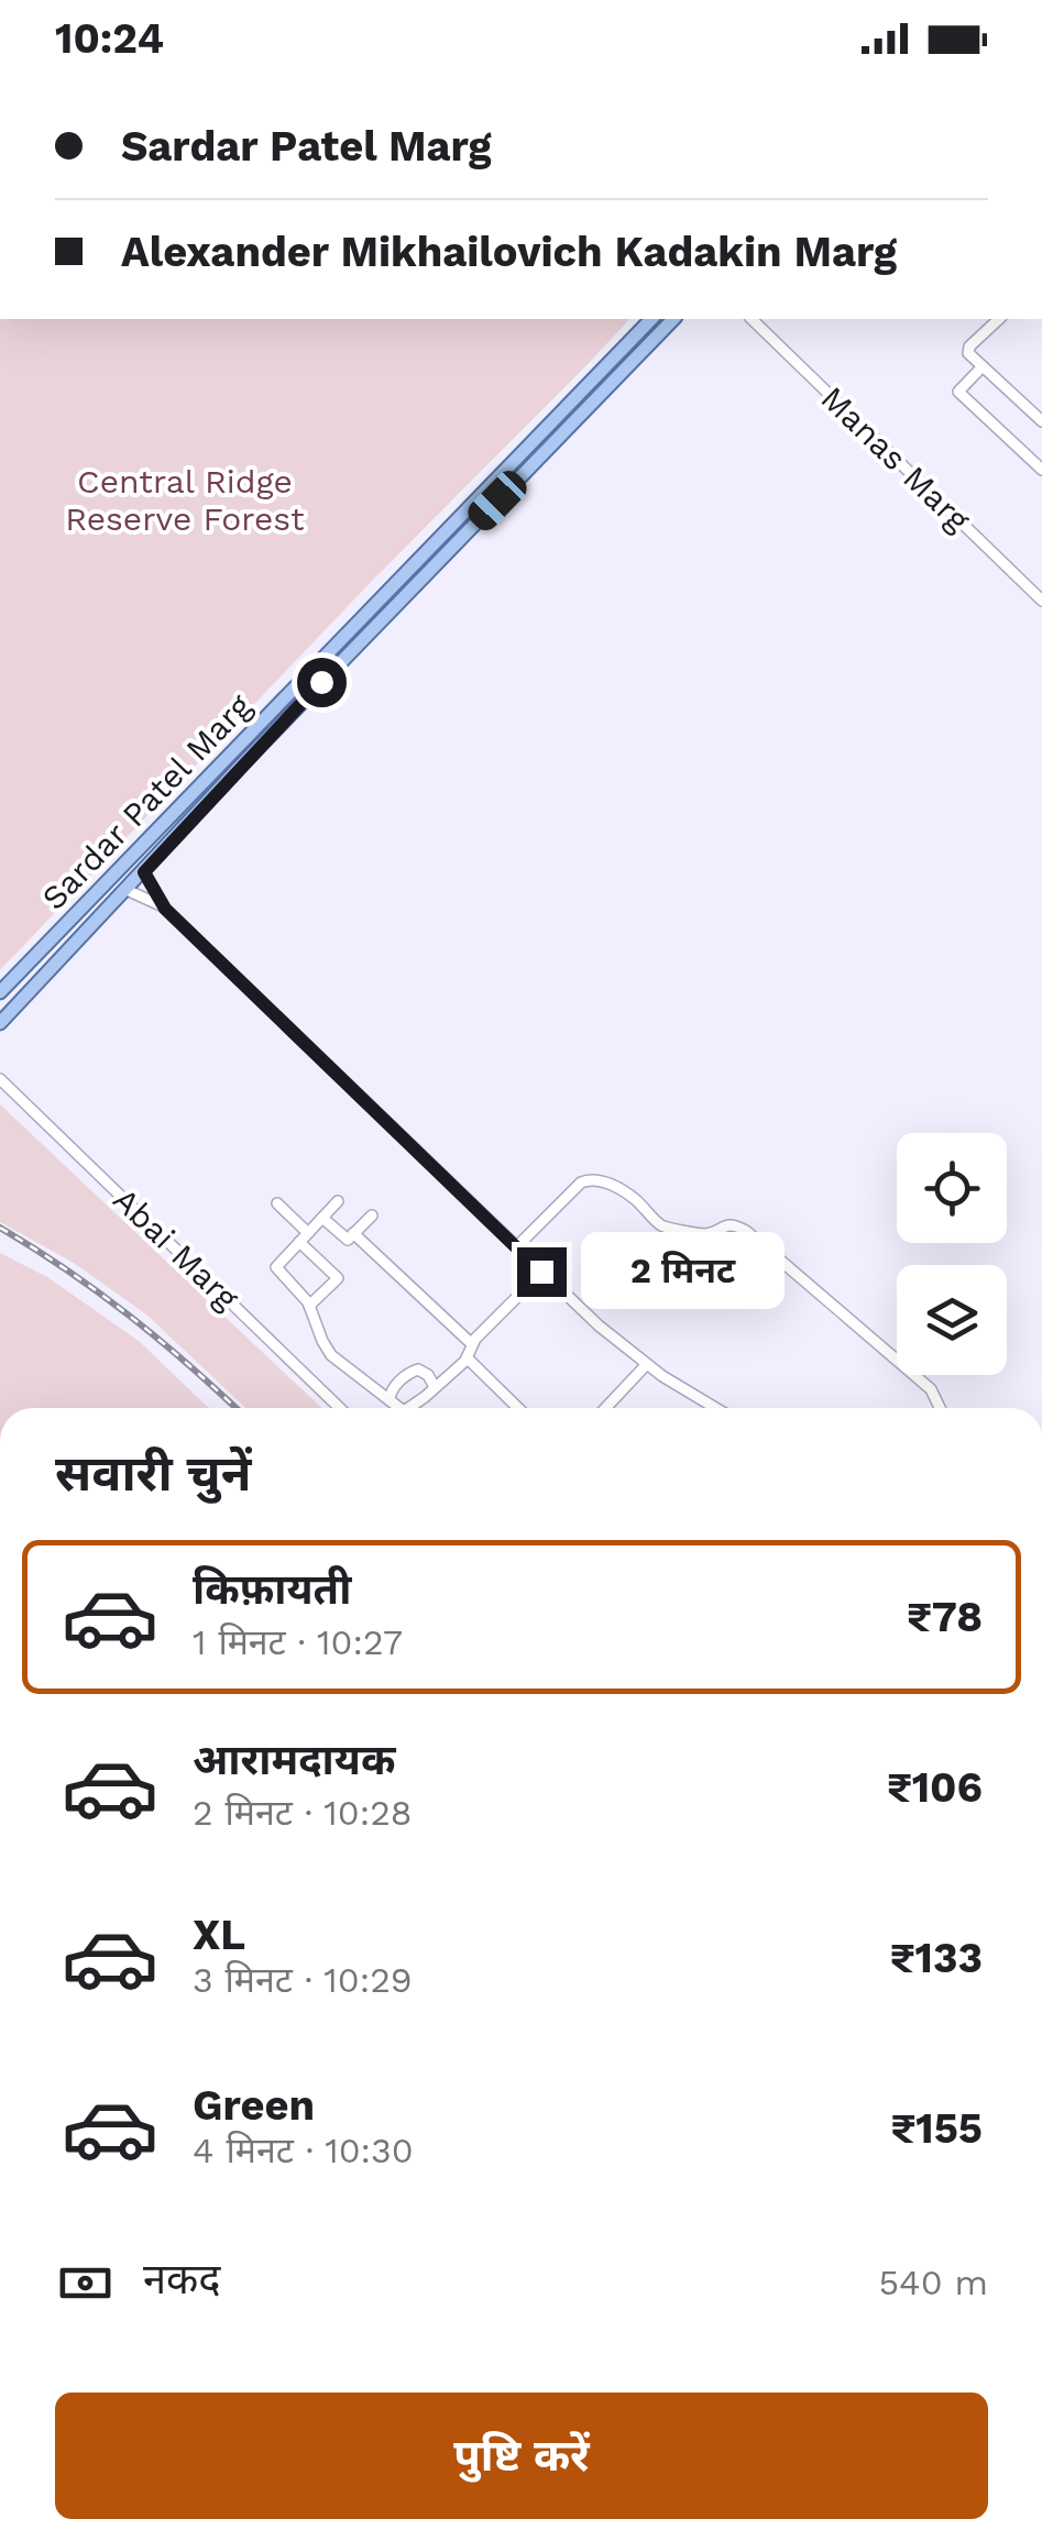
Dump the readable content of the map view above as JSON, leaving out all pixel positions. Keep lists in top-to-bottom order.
{
  "streets": {
    "main road": ["Sardar Patel Marg"],
    "street": ["Manas Marg", "Abai Marg"]
  },
  "parks": ["Central Ridge Reserve Forest"],
  "page": {
    "status": "10:24",
    "banner": ["Sardar Patel Marg", "Alexander Mikhailovich Kadakin Marg"],
    "bubble": "2 मिनट",
    "heading": "सवारी चुनें",
    "list": [
      {
        "name": "किफ़ायती",
        "note": "1 मिनट · 10:27",
        "value": "₹78"
      },
      {
        "name": "आरामदायक",
        "note": "2 मिनट · 10:28",
        "value": "₹106"
      },
      {
        "name": "XL",
        "note": "3 मिनट · 10:29",
        "value": "₹133"
      },
      {
        "name": "Green",
        "note": "4 मिनट · 10:30",
        "value": "₹155"
      }
    ],
    "pay": ["नकद", "540 m"],
    "buttons": "पुष्टि करें"
  }
}
